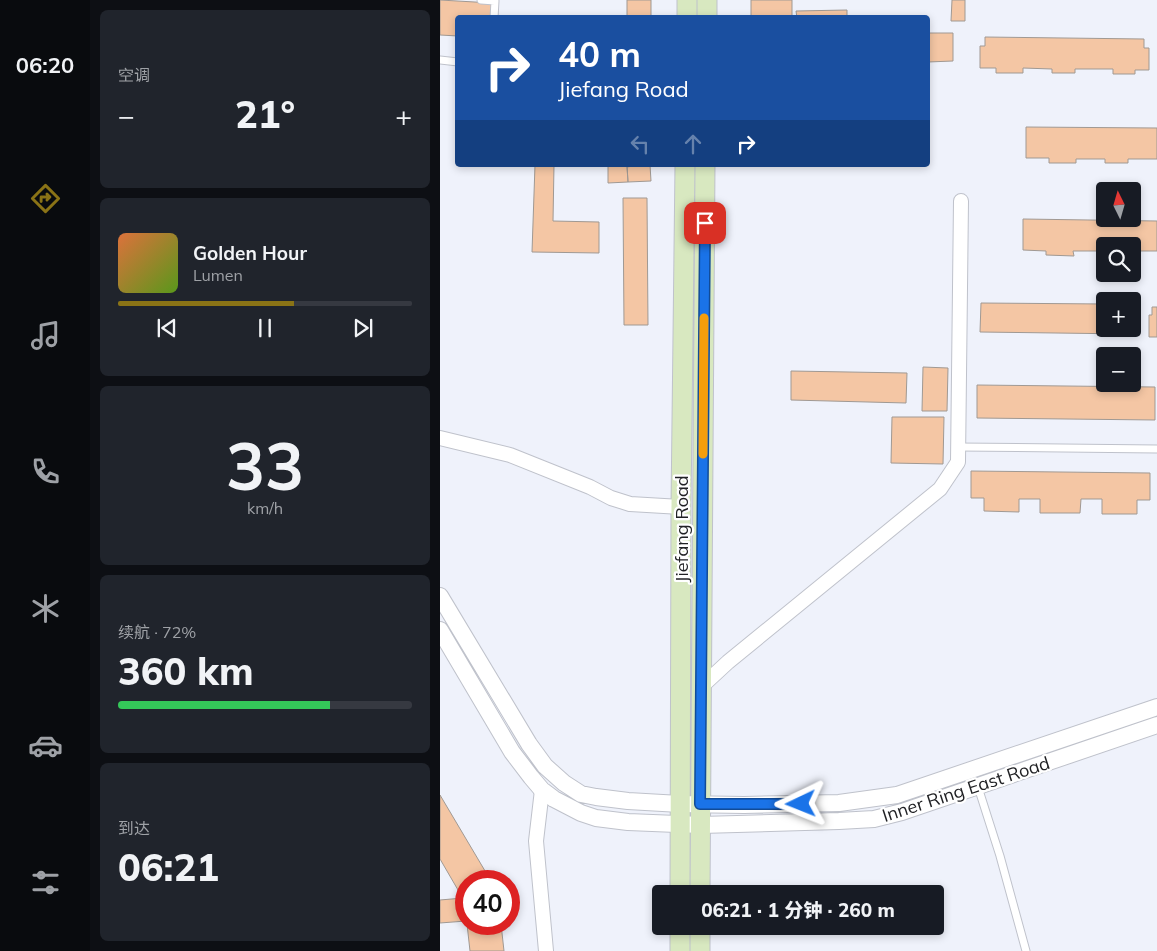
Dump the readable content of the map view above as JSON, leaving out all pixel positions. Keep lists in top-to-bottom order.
{
  "streets": {
    "main road": ["Jiefang Road"],
    "street": ["Inner Ring East Road"]
  },
  "crossings": [
    ["Jiefang Road", "Inner Ring East Road"]
  ],
  "north": "top",
  "page": {
    "tabs": "06:20",
    "tile": [
      "空调",
      ["33", "km/h"],
      ["续航 · 72%", "360 km"],
      ["到达", "06:21"]
    ],
    "turn": ["40 m", "Jiefang Road"],
    "heat": ["−", "21°", "+"],
    "map_buttons": ["+", "−"],
    "song": ["Golden Hour", "Lumen"],
    "limit": "40",
    "trip": "06:21 · 1 分钟 · 260 m"
  }
}
